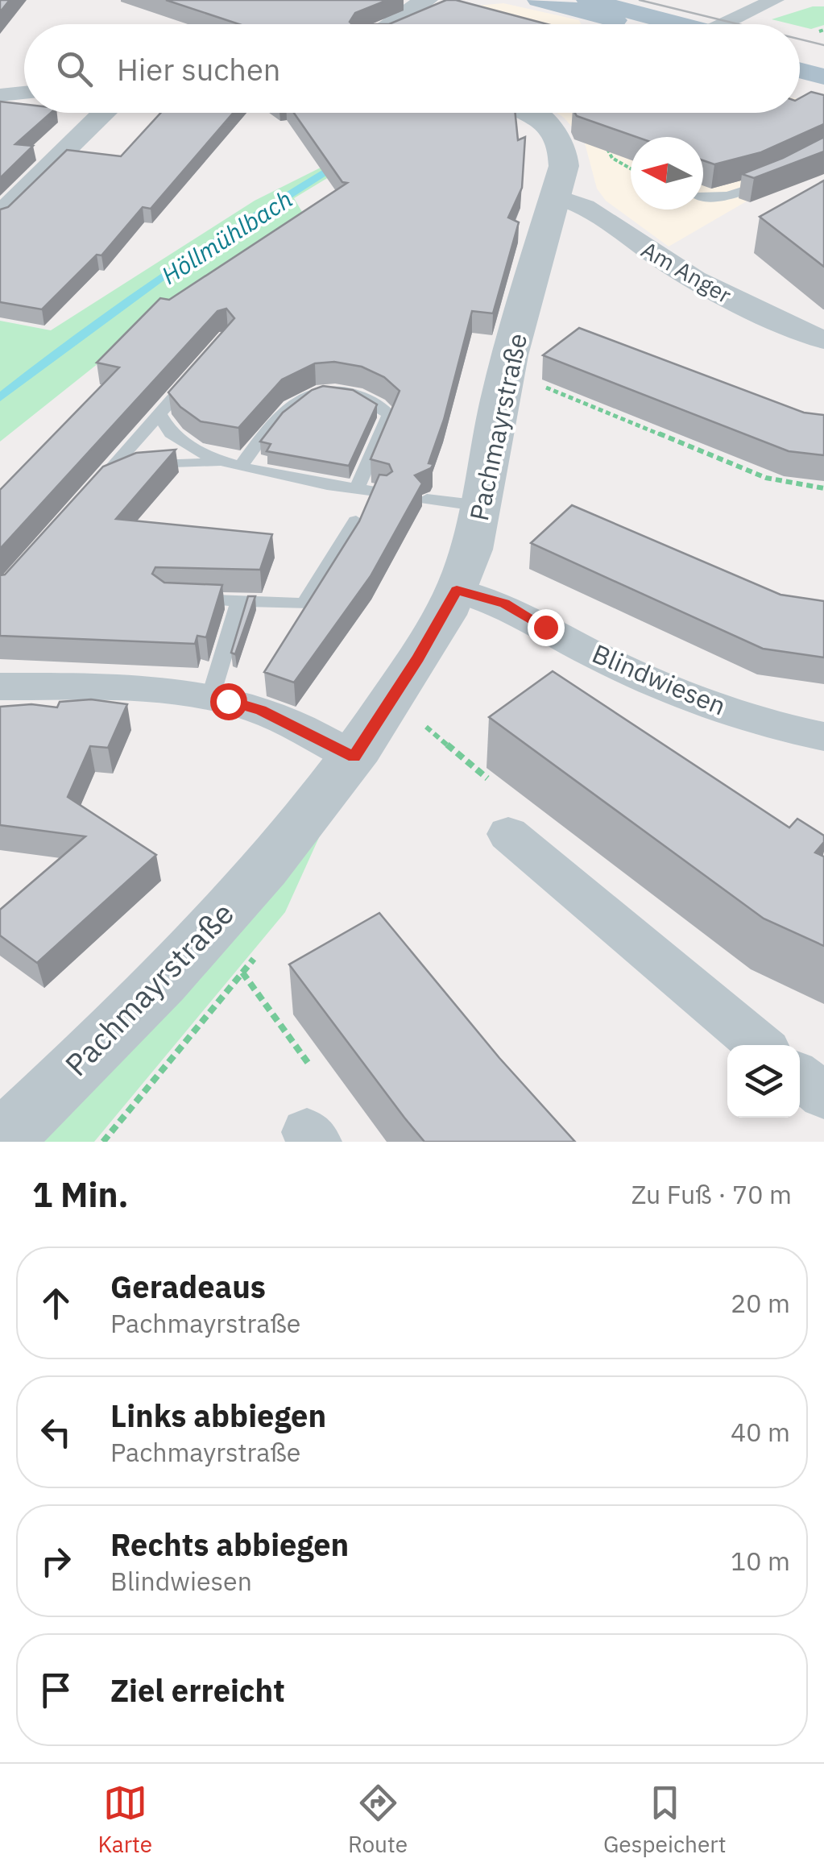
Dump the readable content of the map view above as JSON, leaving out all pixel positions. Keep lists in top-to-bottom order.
{
  "streets": {
    "street": ["Am Anger", "Pachmayrstraße", "Blindwiesen"]
  },
  "crossings": [
    ["Am Anger", "Pachmayrstraße"],
    ["Pachmayrstraße", "Blindwiesen"]
  ],
  "water": ["Höllmühlbach"],
  "north": "left",
  "page": {
    "search": "Hier suchen",
    "heading": ["1 Min.", "Zu Fuß · 70 m"],
    "list": [
      ["Geradeaus", "Pachmayrstraße", "20 m"],
      ["Links abbiegen", "Pachmayrstraße", "40 m"],
      ["Rechts abbiegen", "Blindwiesen", "10 m"],
      "Ziel erreicht"
    ],
    "nav": ["Karte", "Route", "Gespeichert"]
  }
}
